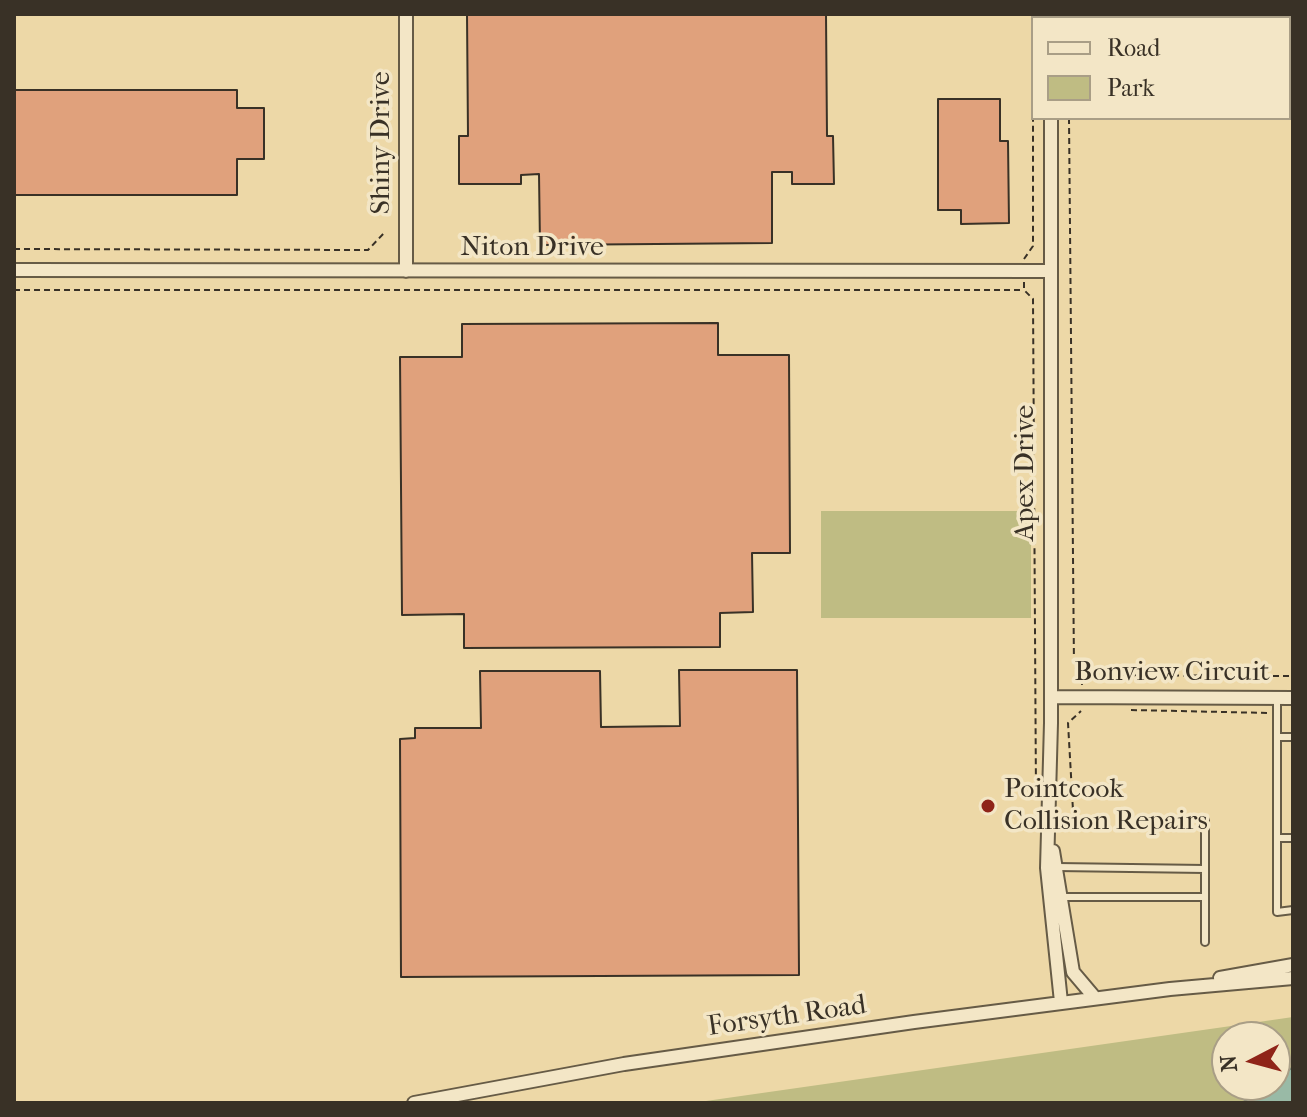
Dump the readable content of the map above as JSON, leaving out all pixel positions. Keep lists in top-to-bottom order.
{
  "streets": {
    "street": [
      "Shiny Drive",
      "Niton Drive",
      "Apex Drive",
      "Bonview Circuit",
      "Forsyth Road"
    ]
  },
  "crossings": [
    ["Shiny Drive", "Niton Drive"],
    ["Niton Drive", "Apex Drive"],
    ["Apex Drive", "Bonview Circuit"],
    ["Apex Drive", "Forsyth Road"]
  ],
  "places": ["Pointcook Collision Repairs"],
  "legend": ["Road", "Park"],
  "north": "left"
}
